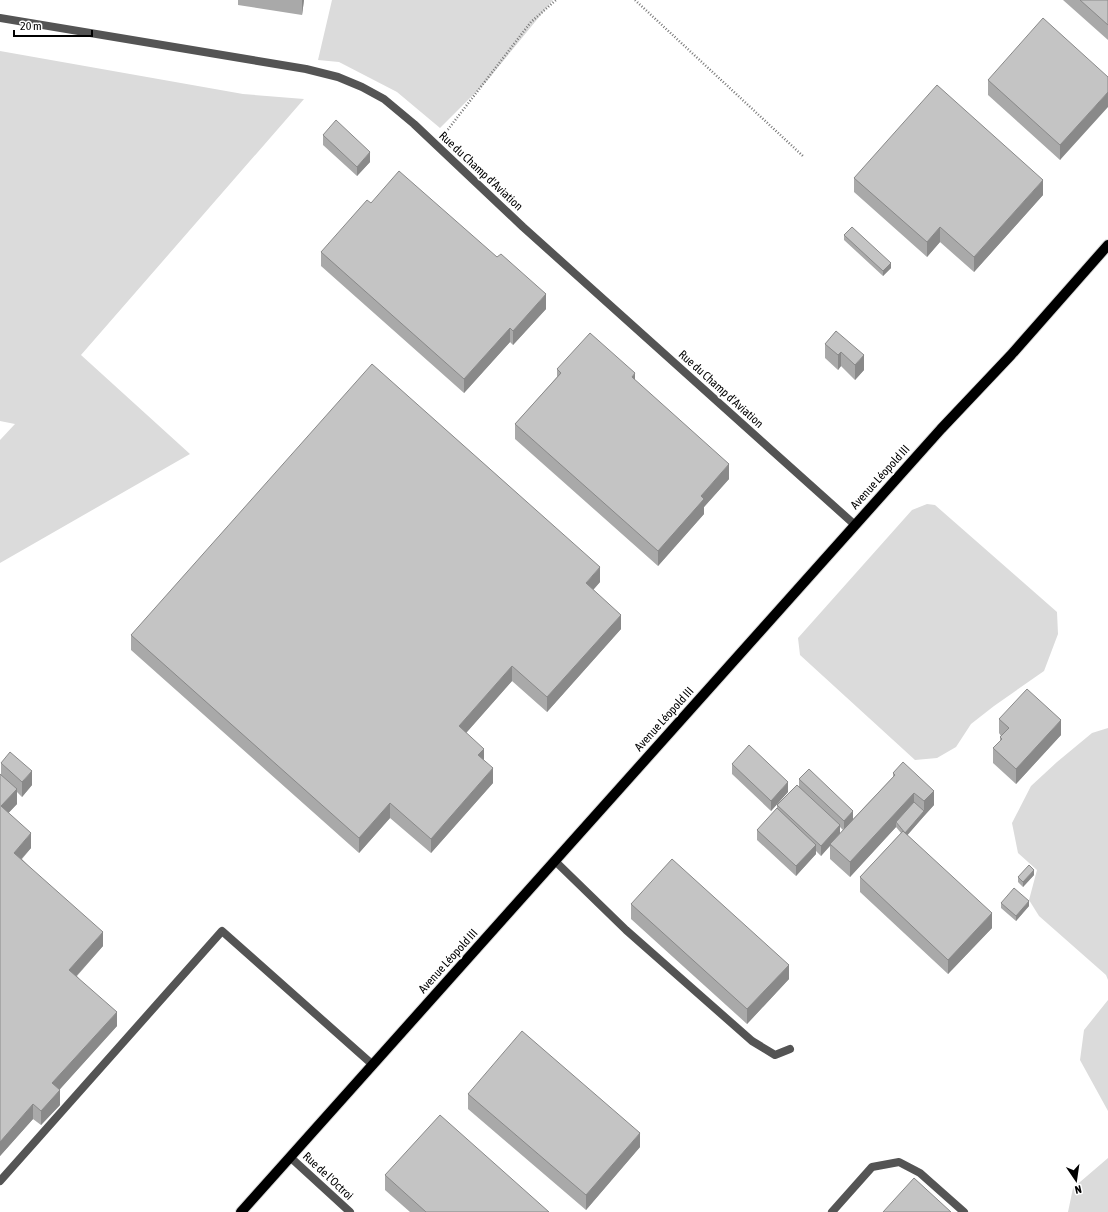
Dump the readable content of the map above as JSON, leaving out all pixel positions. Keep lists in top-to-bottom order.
{
  "streets": {
    "main road": ["Avenue Léopold III"],
    "street": ["Rue du Champ d'Aviation", "Rue de l'Octroi"]
  },
  "crossings": [
    ["Rue du Champ d'Aviation", "Avenue Léopold III"],
    ["Avenue Léopold III", "Rue de l'Octroi"]
  ],
  "scale_bar": "20 m",
  "north": "bottom"
}
